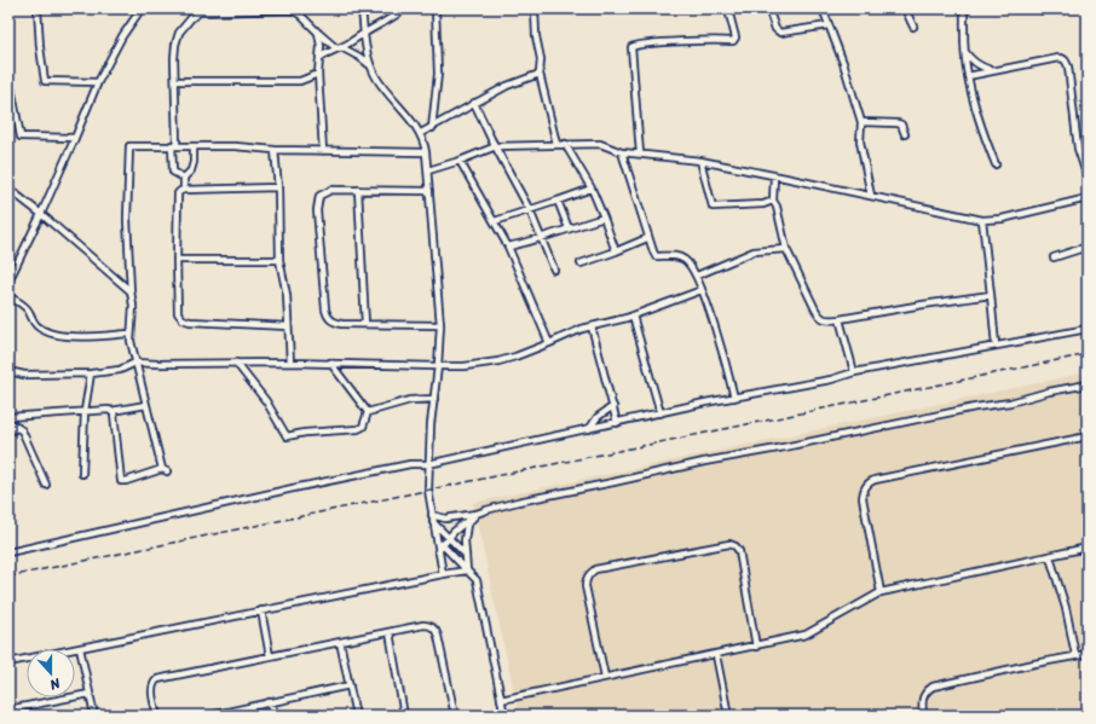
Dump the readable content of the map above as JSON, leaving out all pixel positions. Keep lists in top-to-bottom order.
{
  "north": "bottom"
}
